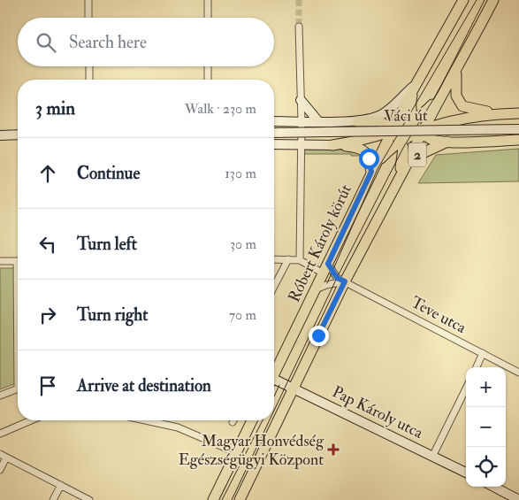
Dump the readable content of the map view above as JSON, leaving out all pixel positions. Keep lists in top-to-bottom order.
{
  "streets": {
    "main road": [
      "Váci út",
      "2",
      "Róbert Károly körút",
      "Pap Károly utca"
    ],
    "street": ["Teve utca"]
  },
  "crossings": [
    ["Váci út", "Róbert Károly körút"],
    ["2", "Róbert Károly körút"],
    ["Róbert Károly körút", "Teve utca"]
  ],
  "places": {
    "health": ["Magyar Honvédség Egészségügyi Központ"]
  },
  "page": {
    "search": "Search here",
    "heading": ["3 min", "Walk · 230 m"],
    "list": [
      ["Continue", "130 m"],
      ["Turn left", "30 m"],
      ["Turn right", "70 m"],
      "Arrive at destination"
    ],
    "map_buttons": ["+", "−"]
  }
}
